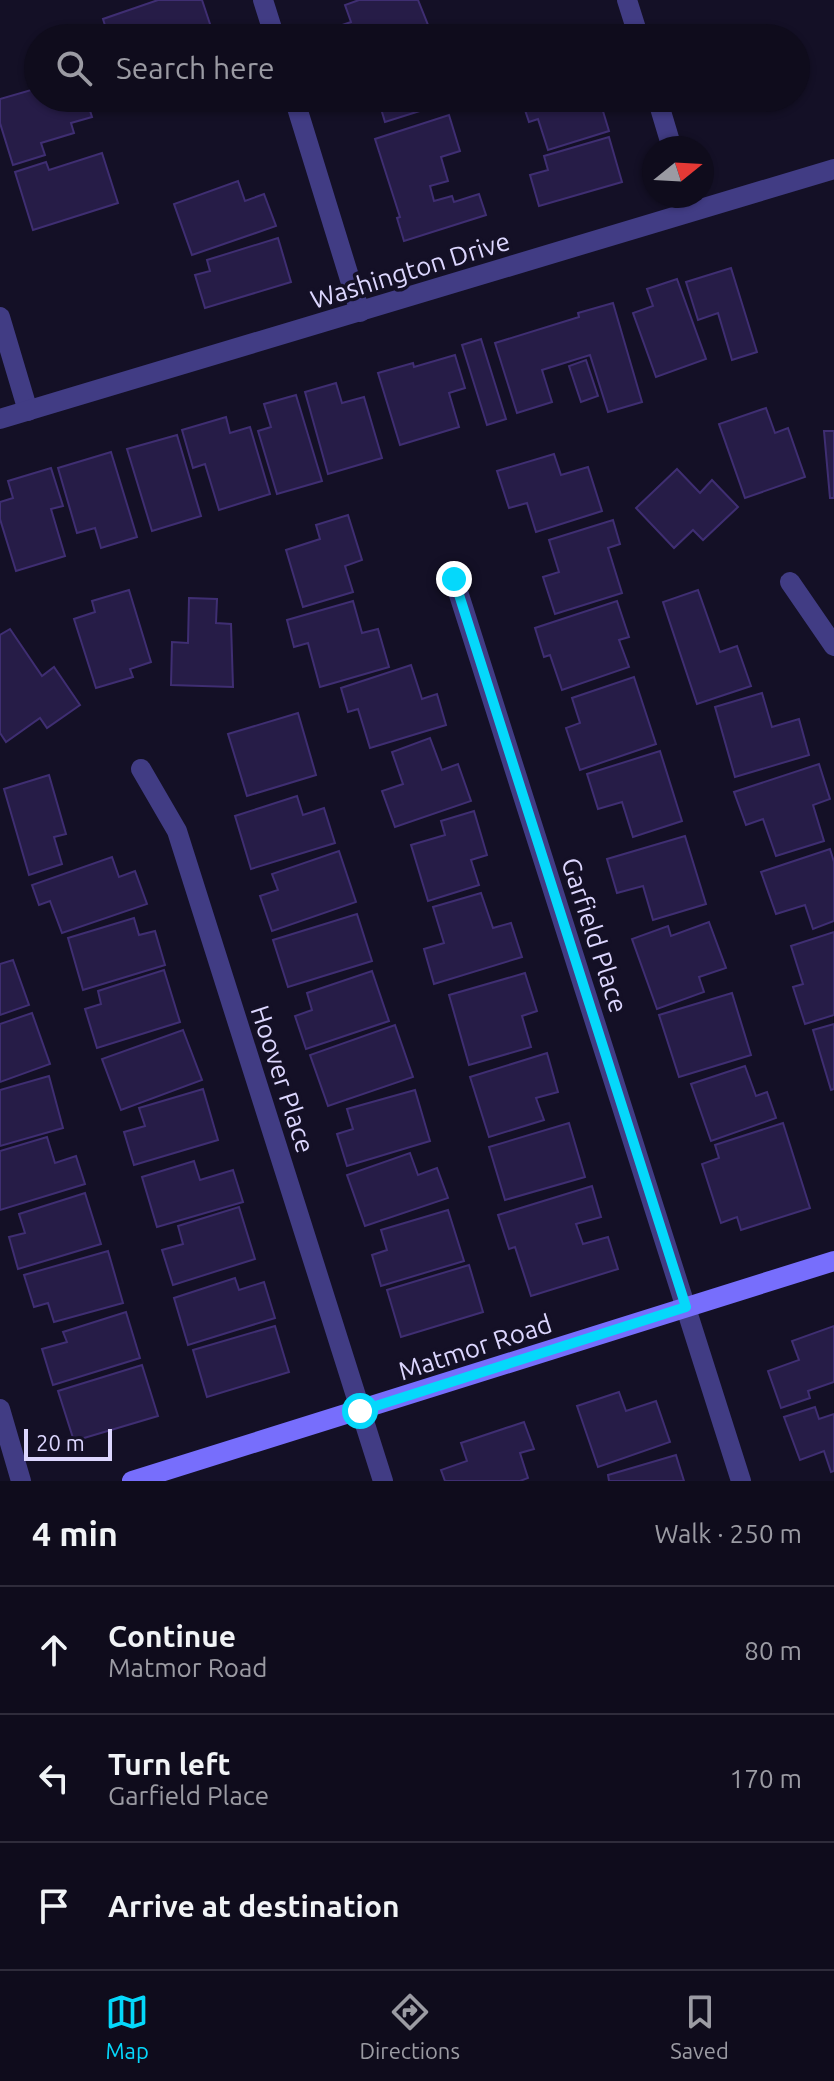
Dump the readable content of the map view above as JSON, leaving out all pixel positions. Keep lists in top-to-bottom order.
{
  "streets": {
    "street": [
      "Washington Drive",
      "Garfield Place",
      "Hoover Place",
      "Matmor Road"
    ]
  },
  "crossings": [
    ["Garfield Place", "Matmor Road"],
    ["Hoover Place", "Matmor Road"]
  ],
  "scale_bar": "20 m",
  "north": "right",
  "page": {
    "search": "Search here",
    "scale": "20 m",
    "heading": ["4 min", "Walk · 250 m"],
    "list": [
      ["Continue", "Matmor Road", "80 m"],
      ["Turn left", "Garfield Place", "170 m"],
      "Arrive at destination"
    ],
    "nav": ["Map", "Directions", "Saved"]
  }
}
